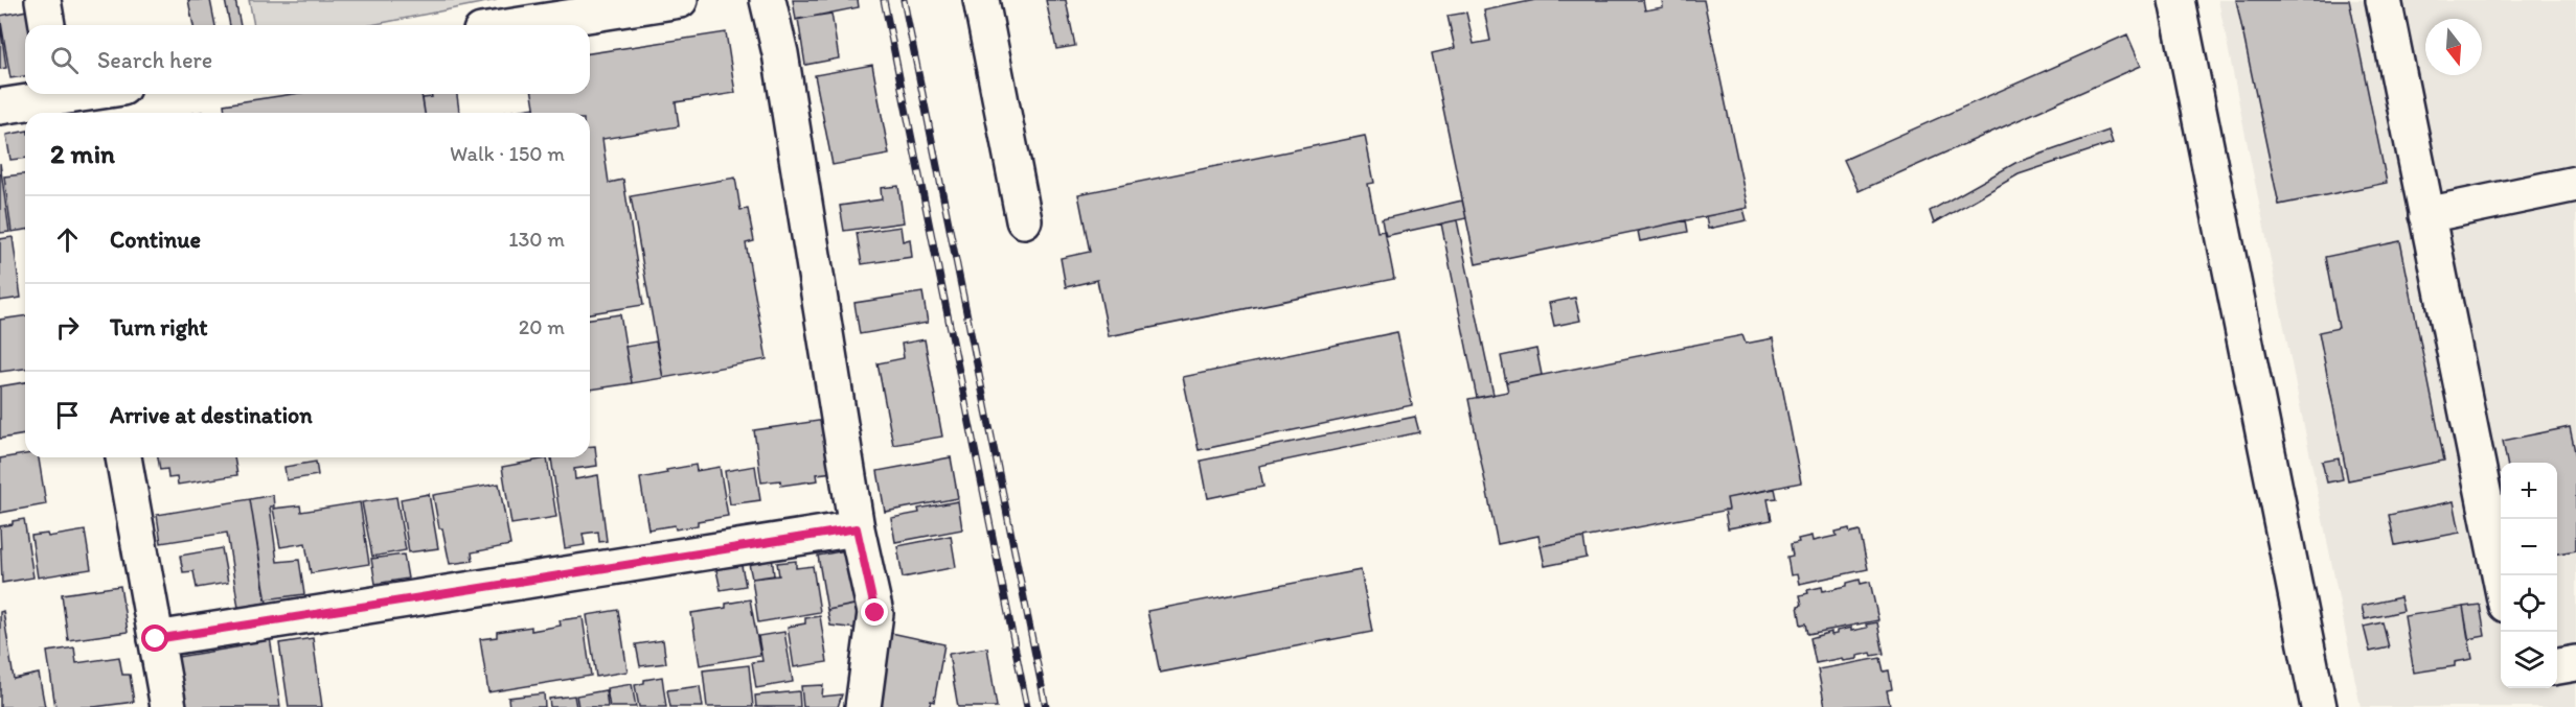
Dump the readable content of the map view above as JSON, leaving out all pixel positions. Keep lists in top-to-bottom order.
{
  "north": "bottom",
  "page": {
    "search": "Search here",
    "heading": ["2 min", "Walk · 150 m"],
    "list": [
      ["Continue", "130 m"],
      ["Turn right", "20 m"],
      "Arrive at destination"
    ],
    "map_buttons": ["+", "−"]
  }
}
